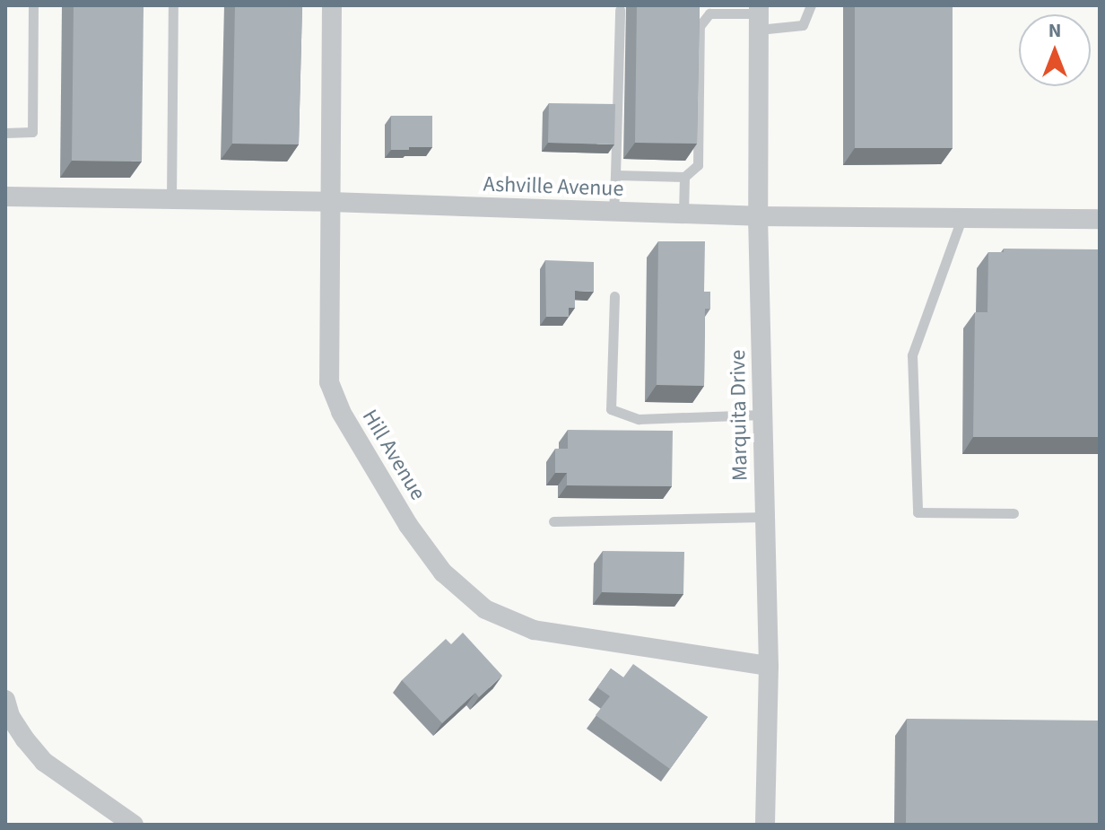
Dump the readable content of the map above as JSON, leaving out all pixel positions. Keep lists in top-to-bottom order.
{
  "streets": {
    "street": ["Ashville Avenue", "Marquita Drive", "Hill Avenue"]
  },
  "crossings": [
    ["Ashville Avenue", "Marquita Drive"],
    ["Ashville Avenue", "Hill Avenue"],
    ["Marquita Drive", "Hill Avenue"]
  ],
  "north": "top"
}
